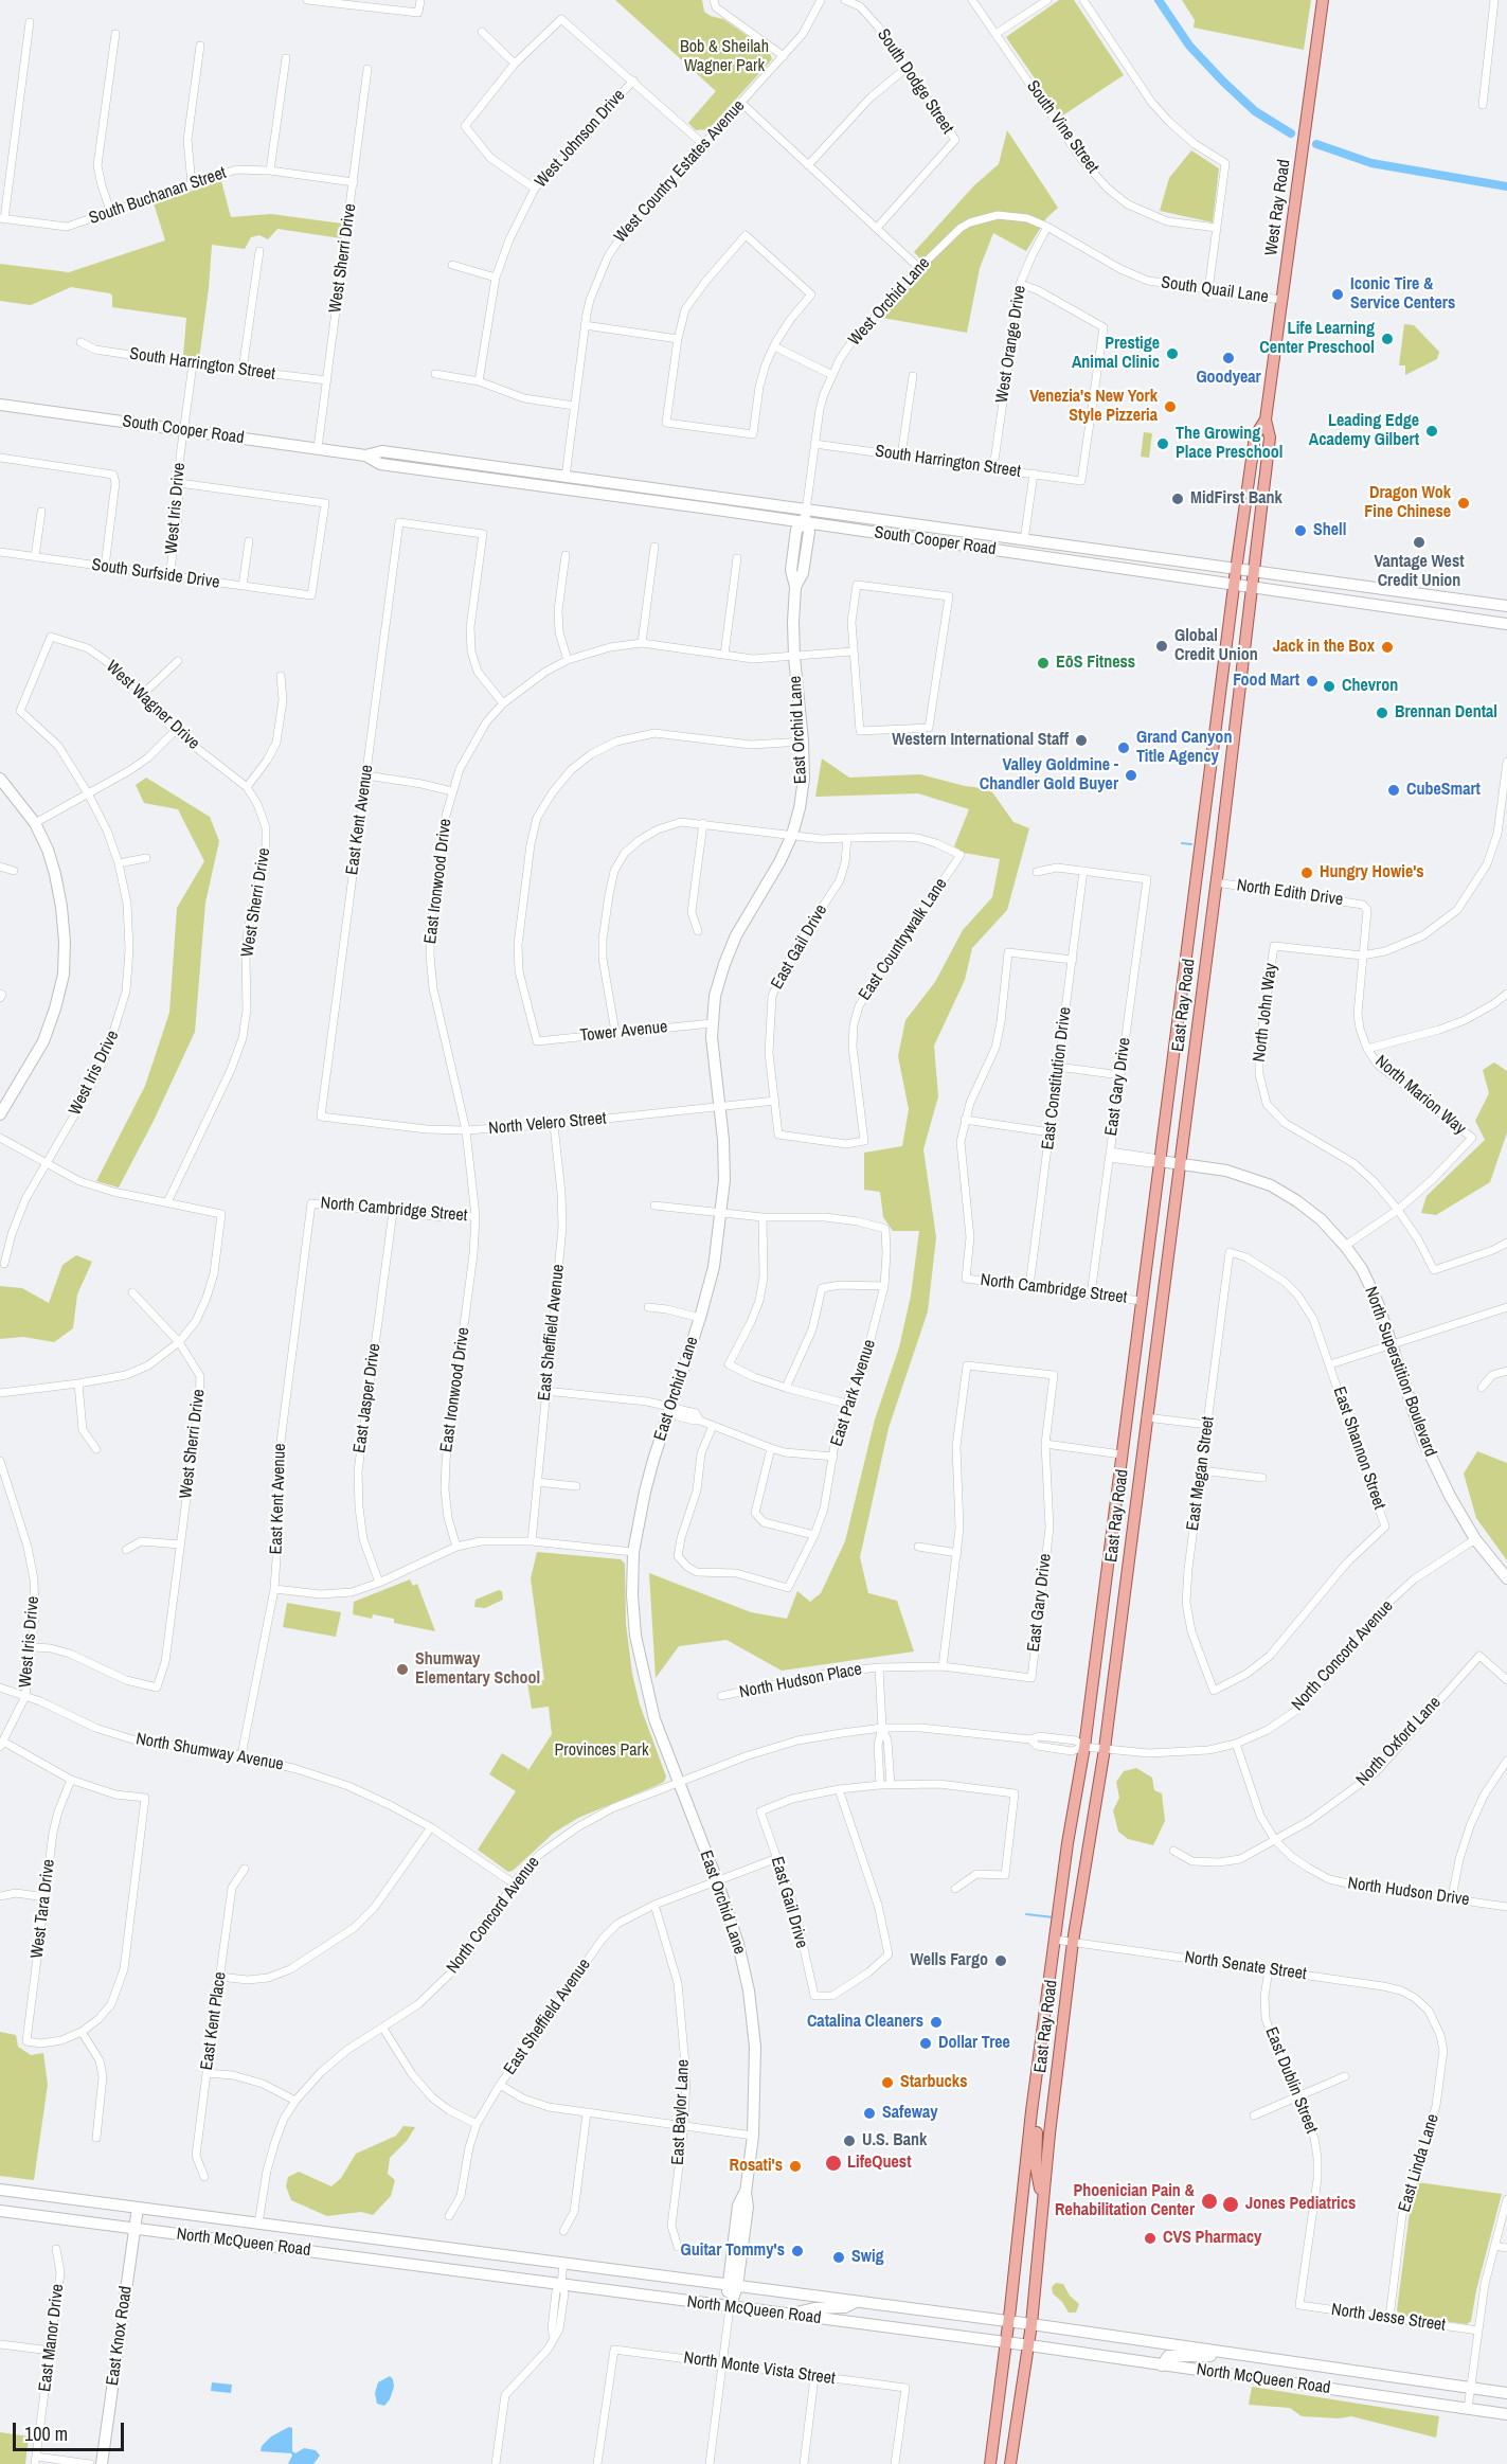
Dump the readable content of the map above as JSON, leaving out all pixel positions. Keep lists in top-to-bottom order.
{
  "streets": {
    "main road": [
      "West Ray Road",
      "South Cooper Road",
      "East Orchid Lane",
      "East Ray Road",
      "North Superstition Boulevard",
      "North McQueen Road",
      "East Knox Road"
    ],
    "street": [
      "South Dodge Street",
      "South Vine Street",
      "West Johnson Drive",
      "West Country Estates Avenue",
      "South Buchanan Street",
      "West Sherri Drive",
      "South Quail Lane",
      "West Orchid Lane",
      "West Orange Drive",
      "South Harrington Street",
      "West Iris Drive",
      "South Surfside Drive",
      "West Wagner Drive",
      "East Kent Avenue",
      "East Ironwood Drive",
      "North Edith Drive",
      "East Countrywalk Lane",
      "East Gail Drive",
      "North John Way",
      "Tower Avenue",
      "East Constitution Drive",
      "East Gary Drive",
      "North Marion Way",
      "North Velero Street",
      "North Cambridge Street",
      "East Sheffield Avenue",
      "East Park Avenue",
      "East Jasper Drive",
      "East Shannon Street",
      "East Megan Street",
      "North Concord Avenue",
      "North Hudson Place",
      "North Oxford Lane",
      "North Shumway Avenue",
      "North Hudson Drive",
      "West Tara Drive",
      "North Senate Street",
      "East Kent Place",
      "East Dublin Street",
      "East Baylor Lane",
      "East Linda Lane",
      "North Jesse Street",
      "East Manor Drive",
      "North Monte Vista Street"
    ]
  },
  "crossings": [
    ["West Country Estates Avenue", "South Cooper Road"],
    ["South Buchanan Street", "West Sherri Drive"],
    ["West Ray Road", "South Quail Lane"],
    ["West Ray Road", "South Cooper Road"],
    ["West Ray Road", "East Ray Road"],
    ["West Sherri Drive", "South Harrington Street"],
    ["West Sherri Drive", "South Cooper Road"],
    ["West Sherri Drive", "West Iris Drive"],
    ["West Sherri Drive", "West Wagner Drive"],
    ["South Quail Lane", "West Orchid Lane"],
    ["South Quail Lane", "West Orange Drive"],
    ["West Orchid Lane", "West Orange Drive"],
    ["West Orchid Lane", "South Harrington Street"],
    ["West Orchid Lane", "South Cooper Road"],
    ["West Orchid Lane", "East Orchid Lane"],
    ["West Orange Drive", "South Harrington Street"],
    ["South Harrington Street", "West Iris Drive"],
    ["South Cooper Road", "West Iris Drive"],
    ["South Cooper Road", "East Orchid Lane"],
    ["South Cooper Road", "East Ray Road"],
    ["West Iris Drive", "South Surfside Drive"],
    ["West Iris Drive", "West Wagner Drive"],
    ["West Iris Drive", "North Shumway Avenue"],
    ["East Orchid Lane", "East Ironwood Drive"],
    ["East Orchid Lane", "Tower Avenue"],
    ["East Orchid Lane", "North Velero Street"],
    ["East Orchid Lane", "East Sheffield Avenue"],
    ["East Orchid Lane", "North Concord Avenue"],
    ["East Orchid Lane", "North McQueen Road"],
    ["East Orchid Lane", "North Monte Vista Street"],
    ["East Kent Avenue", "East Ironwood Drive"],
    ["East Kent Avenue", "North Velero Street"],
    ["East Kent Avenue", "North Cambridge Street"],
    ["East Kent Avenue", "North Shumway Avenue"],
    ["East Ironwood Drive", "North Velero Street"],
    ["East Ironwood Drive", "North Cambridge Street"],
    ["North Edith Drive", "East Ray Road"],
    ["North Edith Drive", "North Marion Way"],
    ["East Countrywalk Lane", "East Gail Drive"],
    ["East Gail Drive", "North Velero Street"],
    ["East Ray Road", "North Cambridge Street"],
    ["East Ray Road", "North Superstition Boulevard"],
    ["East Ray Road", "North Concord Avenue"],
    ["East Ray Road", "North Senate Street"],
    ["East Ray Road", "North McQueen Road"],
    ["North John Way", "North Marion Way"],
    ["East Constitution Drive", "East Gary Drive"],
    ["East Constitution Drive", "North Cambridge Street"],
    ["East Gary Drive", "North Cambridge Street"],
    ["East Gary Drive", "North Hudson Place"],
    ["North Velero Street", "East Sheffield Avenue"],
    ["North Cambridge Street", "East Jasper Drive"],
    ["East Sheffield Avenue", "East Baylor Lane"],
    ["North Superstition Boulevard", "North Concord Avenue"],
    ["East Shannon Street", "East Megan Street"],
    ["North Concord Avenue", "North Shumway Avenue"],
    ["North Concord Avenue", "North Hudson Drive"],
    ["North Concord Avenue", "North McQueen Road"],
    ["North Oxford Lane", "North Hudson Drive"],
    ["North Senate Street", "East Dublin Street"],
    ["North Senate Street", "East Linda Lane"],
    ["East Dublin Street", "North Jesse Street"],
    ["East Linda Lane", "North Jesse Street"],
    ["North McQueen Road", "East Knox Road"]
  ],
  "parks": ["Bob & Sheilah Wagner Park", "Provinces Park"],
  "places": [
    "Iconic Tire & Service Centers",
    "Life Learning Center Preschool",
    "Prestige Animal Clinic",
    "Goodyear",
    "Venezia's New York Style Pizzeria",
    "Leading Edge Academy Gilbert",
    "The Growing Place Preschool",
    "MidFirst Bank",
    "Dragon Wok Fine Chinese",
    "Shell",
    "Vantage West Credit Union",
    "Global Credit Union",
    "Jack in the Box",
    "EōS Fitness",
    "Food Mart",
    "Chevron",
    "Brennan Dental",
    "Western International Staff",
    "Grand Canyon Title Agency",
    "Valley Goldmine - Chandler Gold Buyer",
    "CubeSmart",
    "Hungry Howie's",
    "Shumway Elementary School",
    "Wells Fargo",
    "Catalina Cleaners",
    "Dollar Tree",
    "Starbucks",
    "Safeway",
    "U.S. Bank",
    "LifeQuest",
    "Rosati's",
    "Phoenician Pain & Rehabilitation Center",
    "Jones Pediatrics",
    "CVS Pharmacy",
    "Guitar Tommy's",
    "Swig"
  ],
  "scale_bar": "100 m"
}
